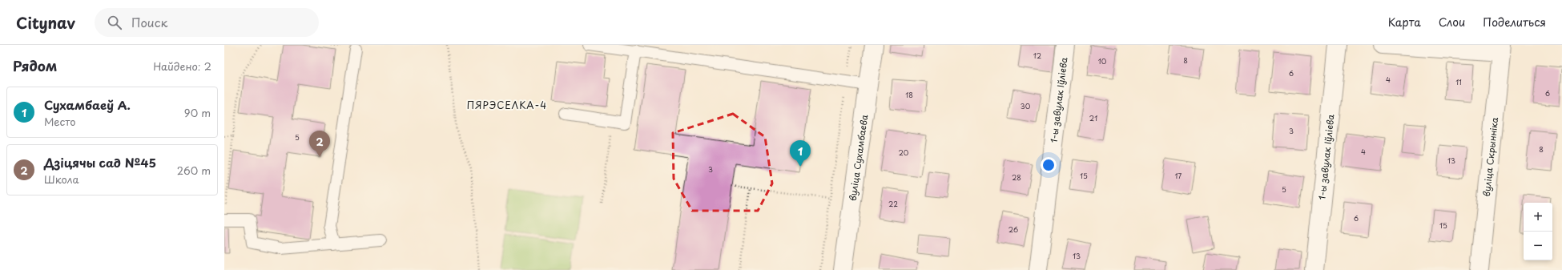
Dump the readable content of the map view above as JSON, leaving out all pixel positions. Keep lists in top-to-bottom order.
{
  "streets": {
    "street": ["1-ы завулак Іўліева", "вуліца Скрынніка", "вуліца Сухамбаева"]
  },
  "districts": ["ПЯРЭСЕЛКА-4"],
  "house_numbers": [
    "12",
    "8",
    "10",
    "6",
    "4",
    "11",
    "6",
    "18",
    "30",
    "21",
    "3",
    "5",
    "8",
    "4",
    "20",
    "13",
    "3",
    "15",
    "17",
    "28",
    "5",
    "22",
    "6",
    "15",
    "26",
    "13"
  ],
  "page": {
    "header": "Citynav",
    "search": "Поиск",
    "nav": ["Карта", "Слои", "Поделиться"],
    "heading": ["Рядом", "Найдено: 2"],
    "list": [
      {
        "mark": "1",
        "name": "Сухамбаеў А.",
        "note": "Место",
        "value": "90 m"
      },
      {
        "mark": "2",
        "name": "Дзіцячы сад №45",
        "note": "Школа",
        "value": "260 m"
      }
    ],
    "pins": ["2", "1"],
    "map_buttons": ["+", "−"]
  }
}
